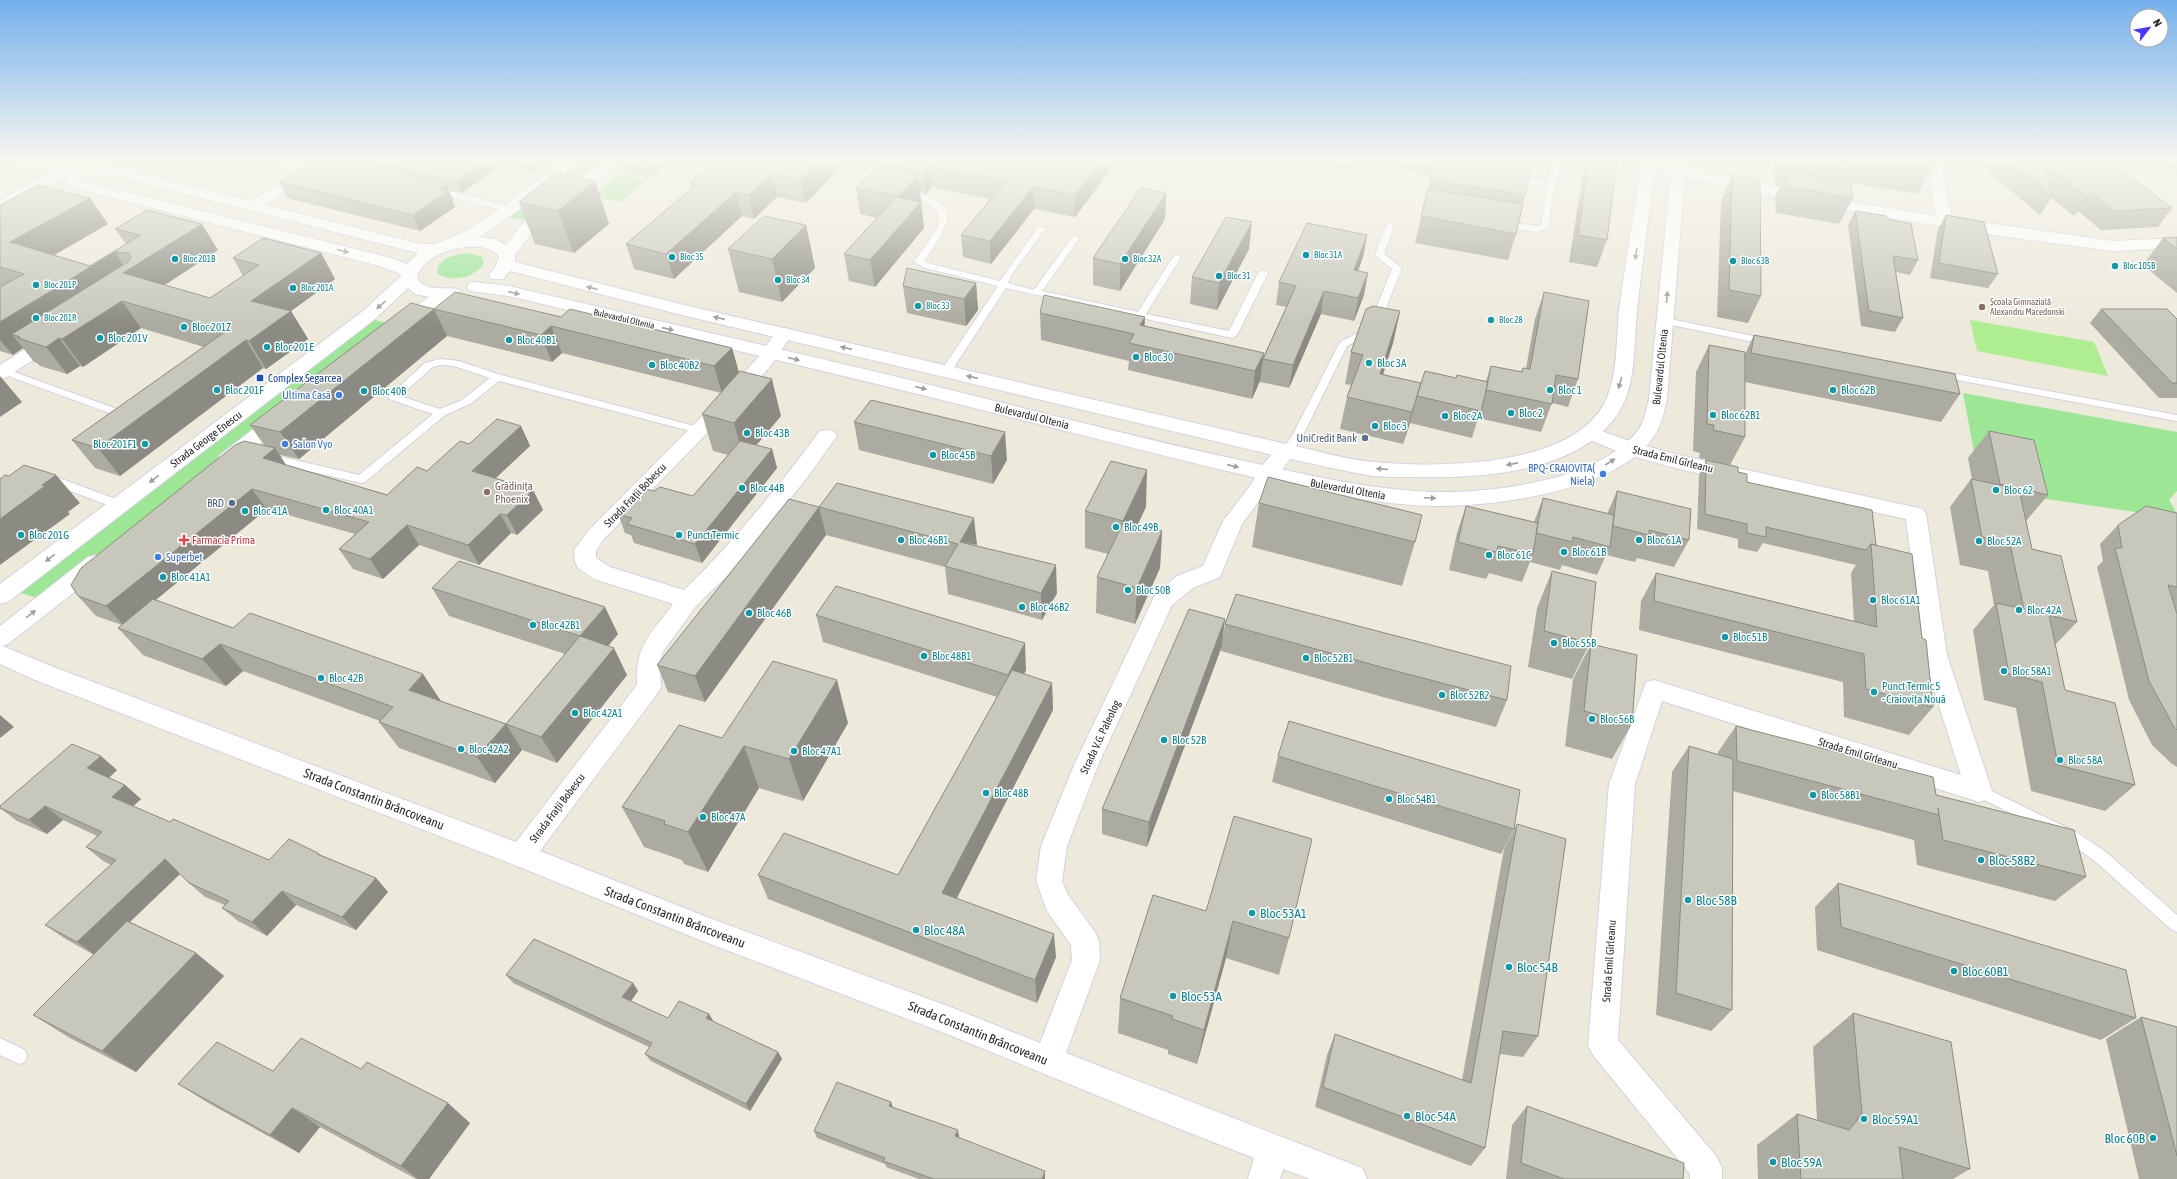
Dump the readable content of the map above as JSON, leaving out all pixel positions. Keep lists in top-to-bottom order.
{
  "streets": {
    "street": [
      "Bulevardul Oltenia",
      "Strada George Enescu",
      "Strada Emil Gîrleanu",
      "Strada Frații Bobescu",
      "Strada V.G. Paleolog",
      "Strada Constantin Brâncoveanu"
    ]
  },
  "crossings": [
    ["Bulevardul Oltenia", "Strada Emil Gîrleanu"],
    ["Bulevardul Oltenia", "Strada Frații Bobescu"],
    ["Bulevardul Oltenia", "Strada V.G. Paleolog"],
    ["Strada Frații Bobescu", "Strada Constantin Brâncoveanu"],
    ["Strada V.G. Paleolog", "Strada Constantin Brâncoveanu"]
  ],
  "places": {
    "other": [
      "Bloc 31A",
      "Bloc 35",
      "Bloc 201B",
      "Bloc 32A",
      "Bloc 63B",
      "Bloc 105B",
      "Bloc 31",
      "Bloc 34",
      "Bloc 201P",
      "Bloc 201A",
      "Bloc 33",
      "Școala Gimnazială Alexandru Macedonski",
      "Bloc 201R",
      "Bloc 28",
      "Bloc 201Z",
      "Bloc 201V",
      "Bloc 40B1",
      "Bloc 201E",
      "Bloc 30",
      "Bloc 3A",
      "Bloc 40B2",
      "Bloc 201F",
      "Bloc 1",
      "Bloc 62B",
      "Bloc 40B",
      "Ultima Casă",
      "Bloc 2",
      "Bloc 62B1",
      "Bloc 2A",
      "Bloc 3",
      "Bloc 43B",
      "UniCredit Bank",
      "Bloc 201F1",
      "Salon Vyo",
      "Bloc 45B",
      "BPQ- CRAIOVITA( Niela)",
      "Bloc 44B",
      "Bloc 62",
      "Grădinița Phoenix",
      "BRD",
      "Bloc 40A1",
      "Bloc 41A",
      "Bloc 49B",
      "Bloc 201G",
      "Punct Termic",
      "Bloc 46B1",
      "Bloc 61A",
      "Bloc 52A",
      "Bloc 61B",
      "Bloc 61C",
      "Superbet",
      "Bloc 41A1",
      "Bloc 50B",
      "Bloc 61A1",
      "Bloc 46B2",
      "Bloc 42A",
      "Bloc 46B",
      "Bloc 42B1",
      "Bloc 51B",
      "Bloc 55B",
      "Bloc 48B1",
      "Bloc 52B1",
      "Bloc 58A1",
      "Bloc 42B",
      "Punct Termic 5 - Craiovița Nouă",
      "Bloc 52B2",
      "Bloc 42A1",
      "Bloc 56B",
      "Bloc 52B",
      "Bloc 42A2",
      "Bloc 47A1",
      "Bloc 58A",
      "Bloc 48B",
      "Bloc 58B1",
      "Bloc 54B1",
      "Bloc 47A",
      "Bloc 58B2",
      "Bloc 58B",
      "Bloc 53A1",
      "Bloc 48A",
      "Bloc 54B",
      "Bloc 60B1",
      "Bloc 53A",
      "Bloc 54A",
      "Bloc 59A1",
      "Bloc 60B",
      "Bloc 59A"
    ],
    "transit": ["Complex Segarcea"],
    "health": ["Farmacia Prima"]
  },
  "north": "top right"
}
